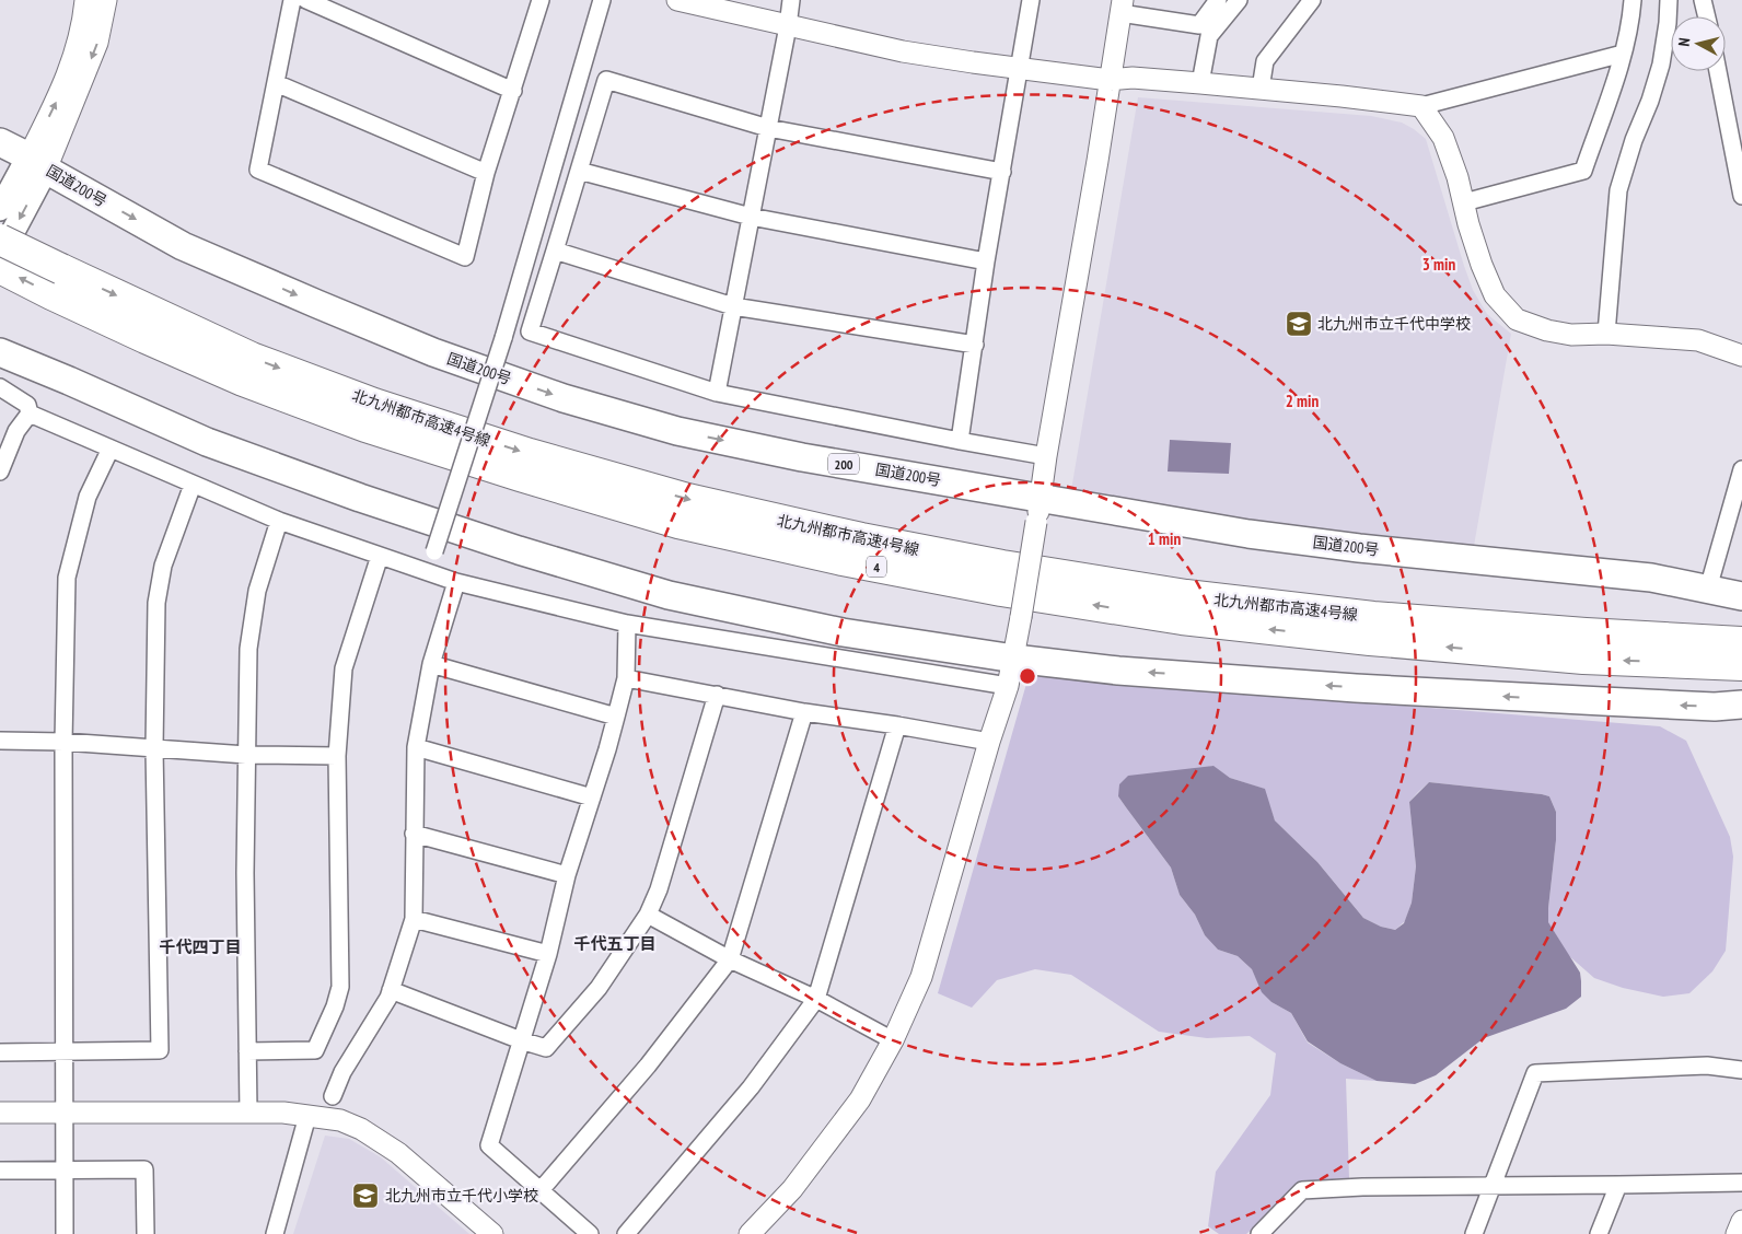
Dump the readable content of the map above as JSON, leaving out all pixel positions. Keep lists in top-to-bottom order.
{
  "streets": {
    "highway": [
      "国道200号",
      "北九州都市高速4号線",
      "200",
      "4"
    ]
  },
  "districts": ["千代五丁目", "千代四丁目"],
  "places": {
    "school or university": ["北九州市立千代中学校", "北九州市立千代小学校"]
  },
  "north": "left",
  "rings": ["3 min", "2 min", "1 min"]
}
